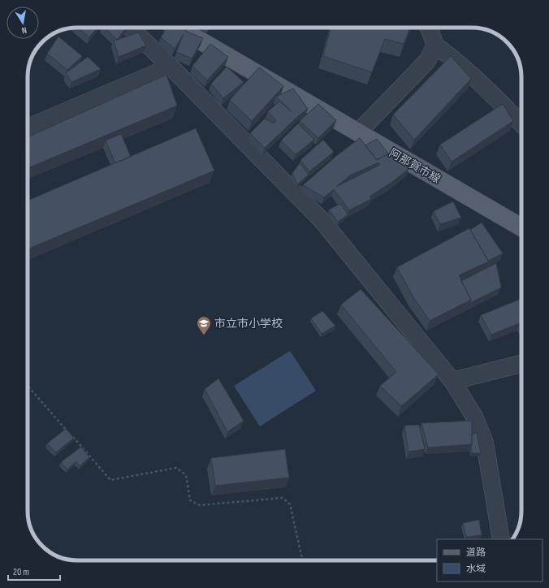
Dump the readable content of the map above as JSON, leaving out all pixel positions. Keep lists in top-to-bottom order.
{
  "streets": {
    "main road": ["阿那賀市線"]
  },
  "places": {
    "school or university": ["市立市小学校"]
  },
  "legend": ["道路", "水域"],
  "scale_bar": "20 m",
  "north": "bottom"
}
